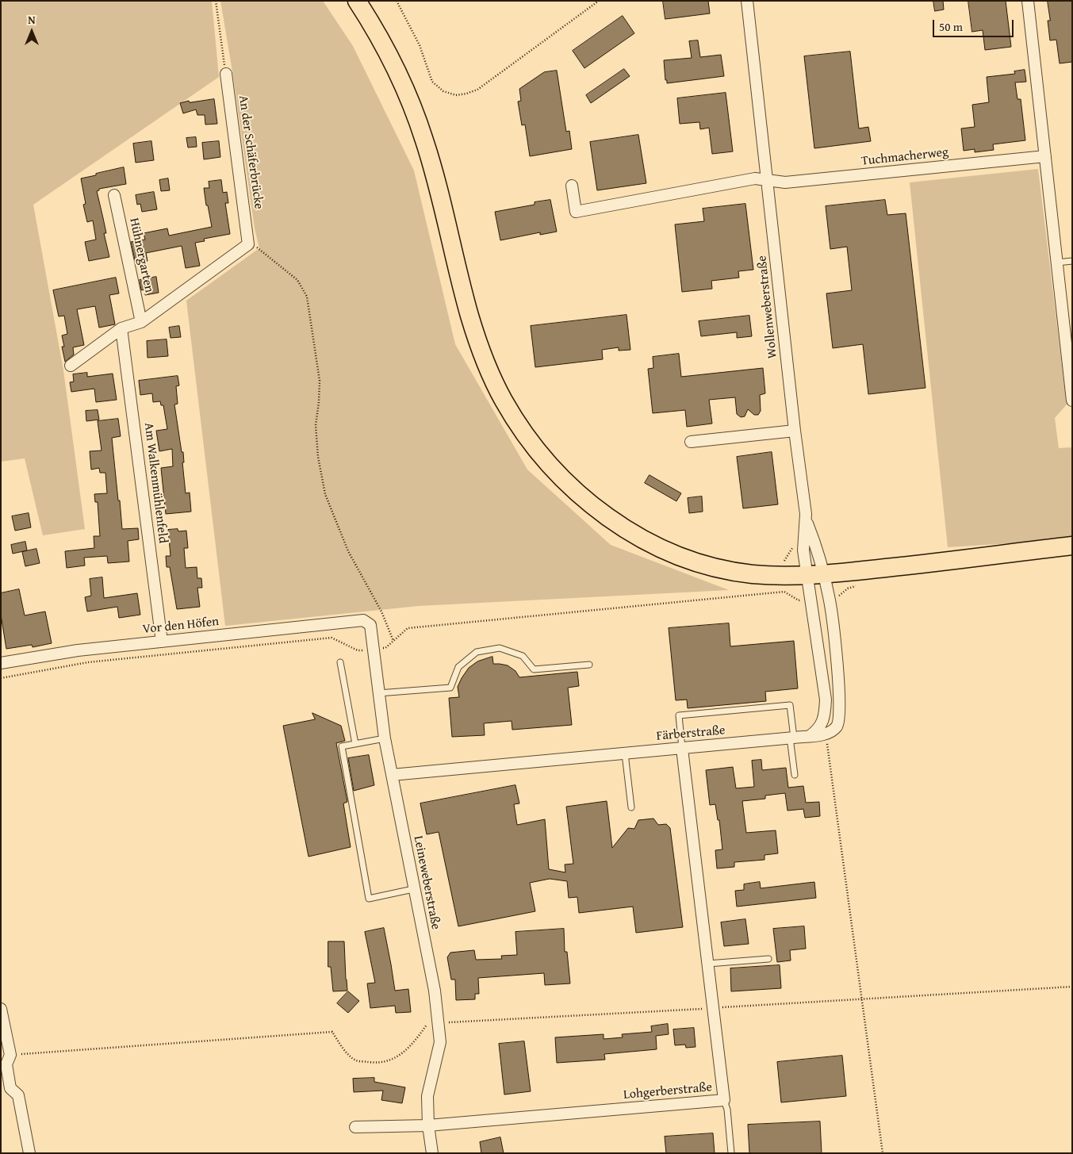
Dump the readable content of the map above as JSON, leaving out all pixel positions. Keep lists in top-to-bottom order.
{
  "streets": {
    "street": [
      "An der Schäferbrücke",
      "Tuchmacherweg",
      "Hühnergarten",
      "Wollenweberstraße",
      "Am Walkenmühlenfeld",
      "Vor den Höfen",
      "Färberstraße",
      "Leineweberstraße",
      "Lohgerberstraße"
    ]
  },
  "crossings": [
    ["Tuchmacherweg", "Wollenweberstraße"],
    ["Am Walkenmühlenfeld", "Vor den Höfen"],
    ["Vor den Höfen", "Leineweberstraße"],
    ["Färberstraße", "Leineweberstraße"],
    ["Färberstraße", "Lohgerberstraße"],
    ["Leineweberstraße", "Lohgerberstraße"]
  ],
  "scale_bar": "50 m",
  "north": "top"
}
